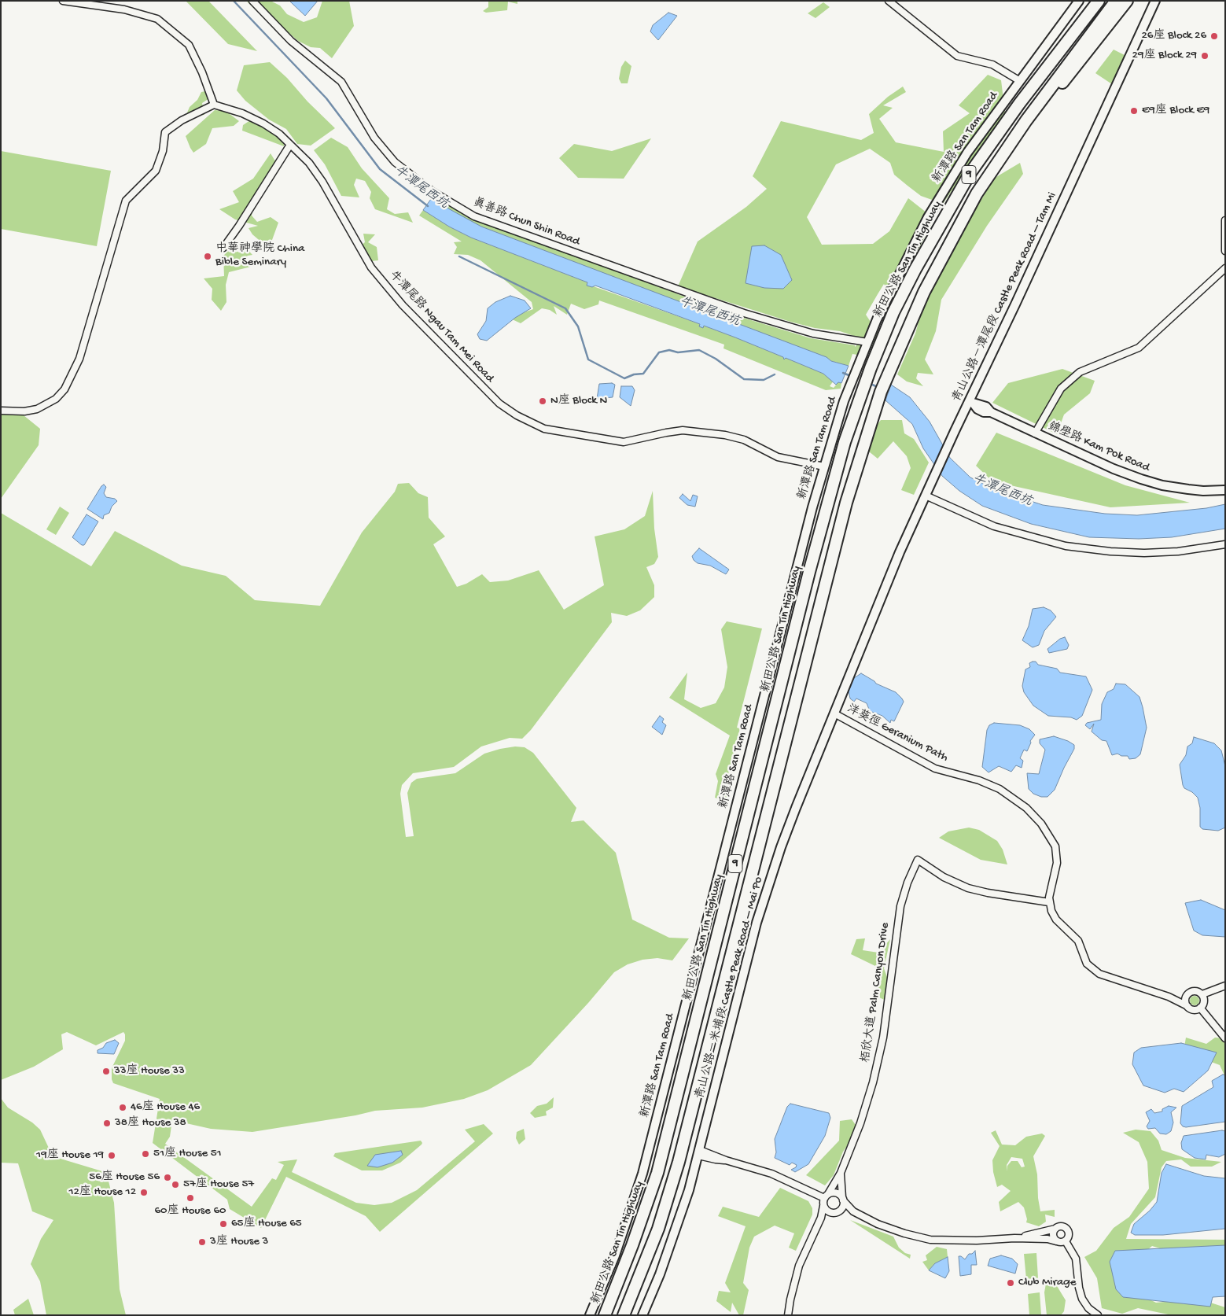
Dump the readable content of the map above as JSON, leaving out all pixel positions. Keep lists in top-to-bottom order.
{
  "streets": {
    "highway": ["9", "新田公路 San Tin Highway"],
    "street": [
      "新潭路 San Tam Road",
      "真善路 Chun Shin Road",
      "青山公路－潭尾段 Castle Peak Road – Tam Mi",
      "牛潭尾路 Ngau Tam Mei Road",
      "錦壆路 Kam Pok Road",
      "洋葵徑 Geranium Path",
      "青山公路－米埔段 Castle Peak Road – Mai Po",
      "栢欣大道 Palm Canyon Drive"
    ]
  },
  "crossings": [
    ["新潭路 San Tam Road", "真善路 Chun Shin Road"],
    ["新潭路 San Tam Road", "牛潭尾路 Ngau Tam Mei Road"],
    ["青山公路－潭尾段 Castle Peak Road – Tam Mi", "錦壆路 Kam Pok Road"],
    ["青山公路－潭尾段 Castle Peak Road – Tam Mi", "青山公路－米埔段 Castle Peak Road – Mai Po"],
    ["洋葵徑 Geranium Path", "青山公路－米埔段 Castle Peak Road – Mai Po"],
    ["洋葵徑 Geranium Path", "栢欣大道 Palm Canyon Drive"]
  ],
  "water": ["牛潭尾西坑"],
  "places": [
    "26座 Block 26",
    "29座 Block 29",
    "E9座 Block E9",
    "中華神學院 China Bible Seminary",
    "N座 Block N",
    "33座 House 33",
    "46座 House 46",
    "38座 House 38",
    "51座 House 51",
    "19座 House 19",
    "56座 House 56",
    "57座 House 57",
    "12座 House 12",
    "60座 House 60",
    "65座 House 65",
    "3座 House 3",
    "Club Mirage"
  ]
}
